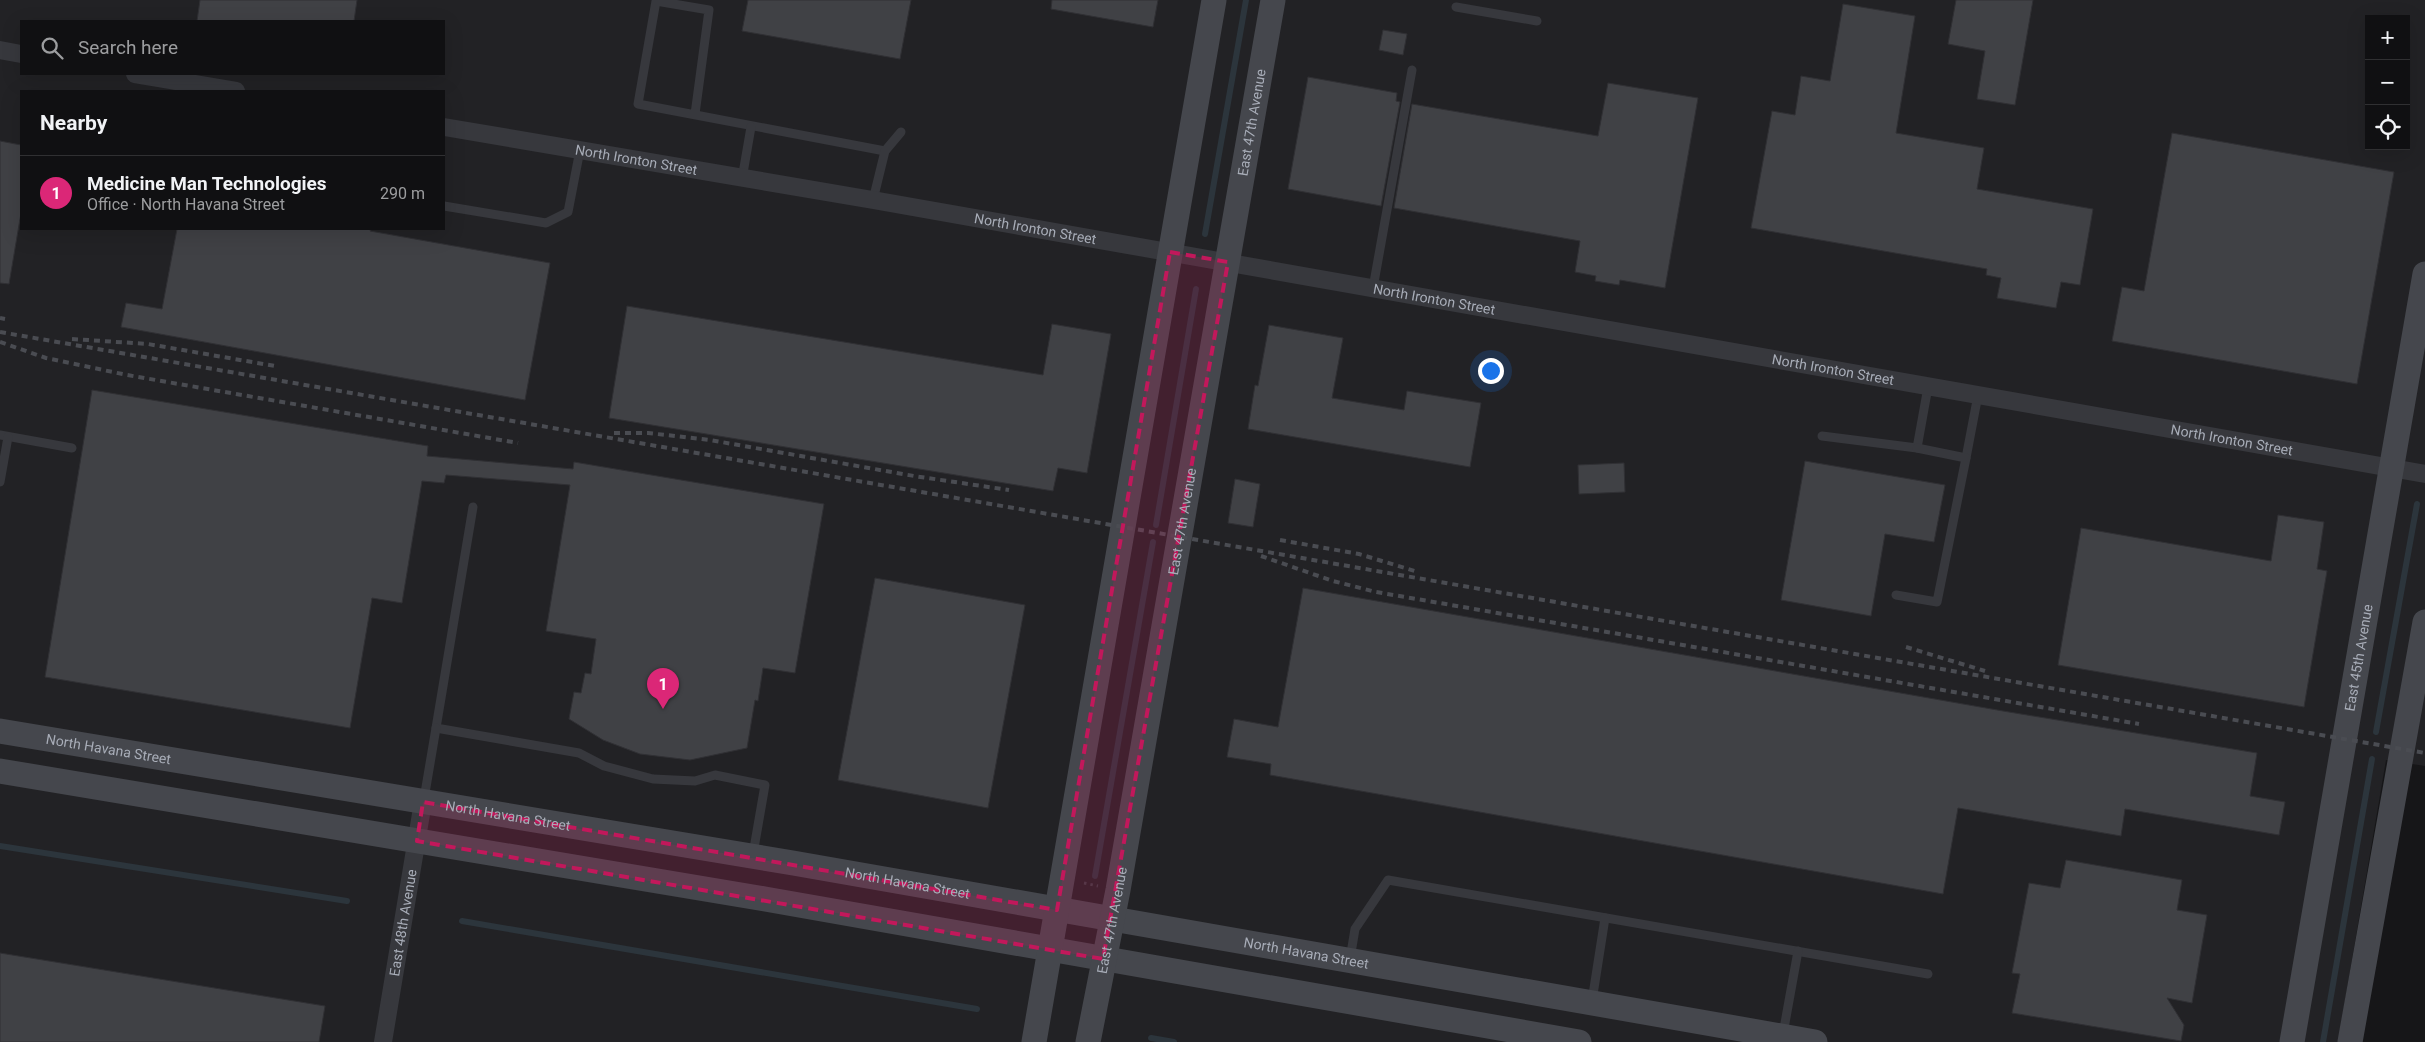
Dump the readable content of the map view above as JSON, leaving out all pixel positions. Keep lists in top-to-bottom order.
{
  "streets": {
    "main road": ["East 47th Avenue", "East 45th Avenue", "North Havana Street"],
    "street": ["North Ironton Street", "East 48th Avenue"]
  },
  "crossings": [
    ["East 47th Avenue", "North Ironton Street"],
    ["East 47th Avenue", "North Havana Street"],
    ["North Ironton Street", "East 45th Avenue"],
    ["North Havana Street", "East 48th Avenue"]
  ],
  "page": {
    "map_buttons": ["+", "−"],
    "search": "Search here",
    "heading": "Nearby",
    "list": [
      {
        "mark": "1",
        "name": "Medicine Man Technologies",
        "note": "Office · North Havana Street",
        "value": "290 m"
      }
    ],
    "pins": "1"
  }
}
